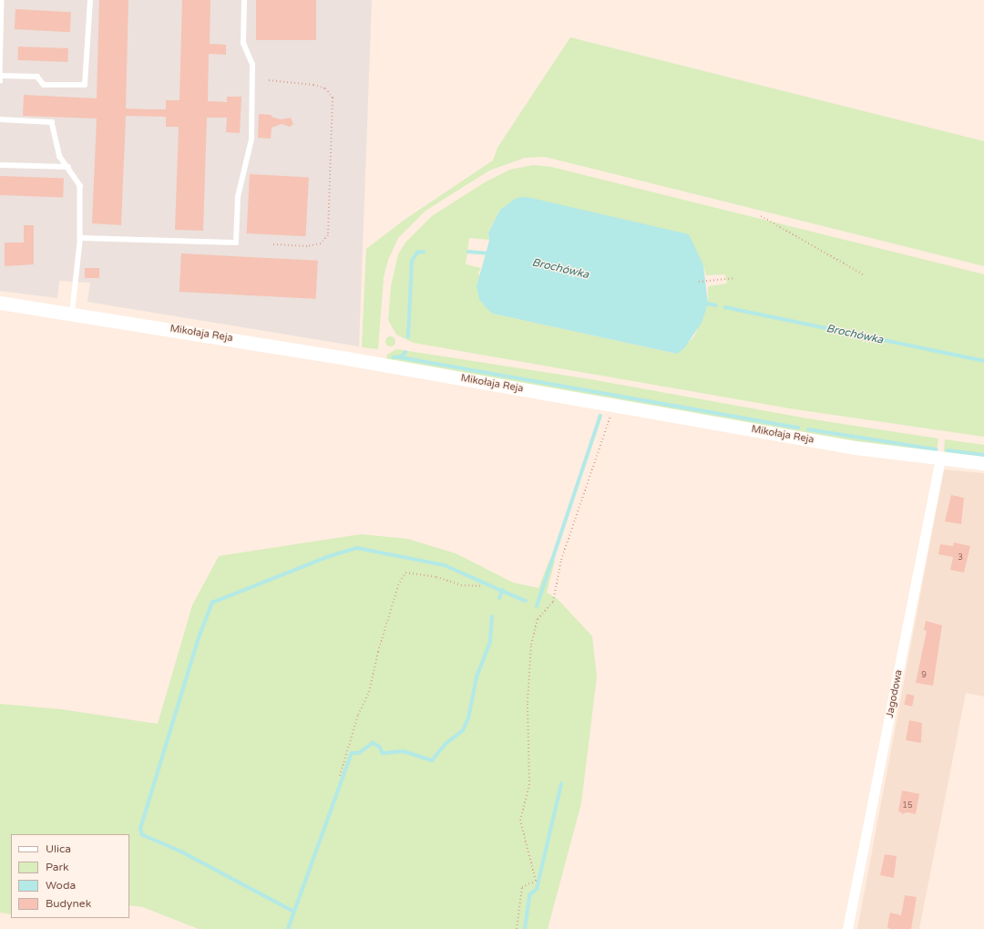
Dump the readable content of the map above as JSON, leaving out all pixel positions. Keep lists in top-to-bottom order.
{
  "streets": {
    "street": ["Mikołaja Reja", "Jagodowa"]
  },
  "crossings": [
    ["Mikołaja Reja", "Jagodowa"]
  ],
  "water": ["Brochówka"],
  "house_numbers": ["3", "9", "15"],
  "legend": [
    "Ulica",
    "Park",
    "Woda",
    "Budynek"
  ]
}
